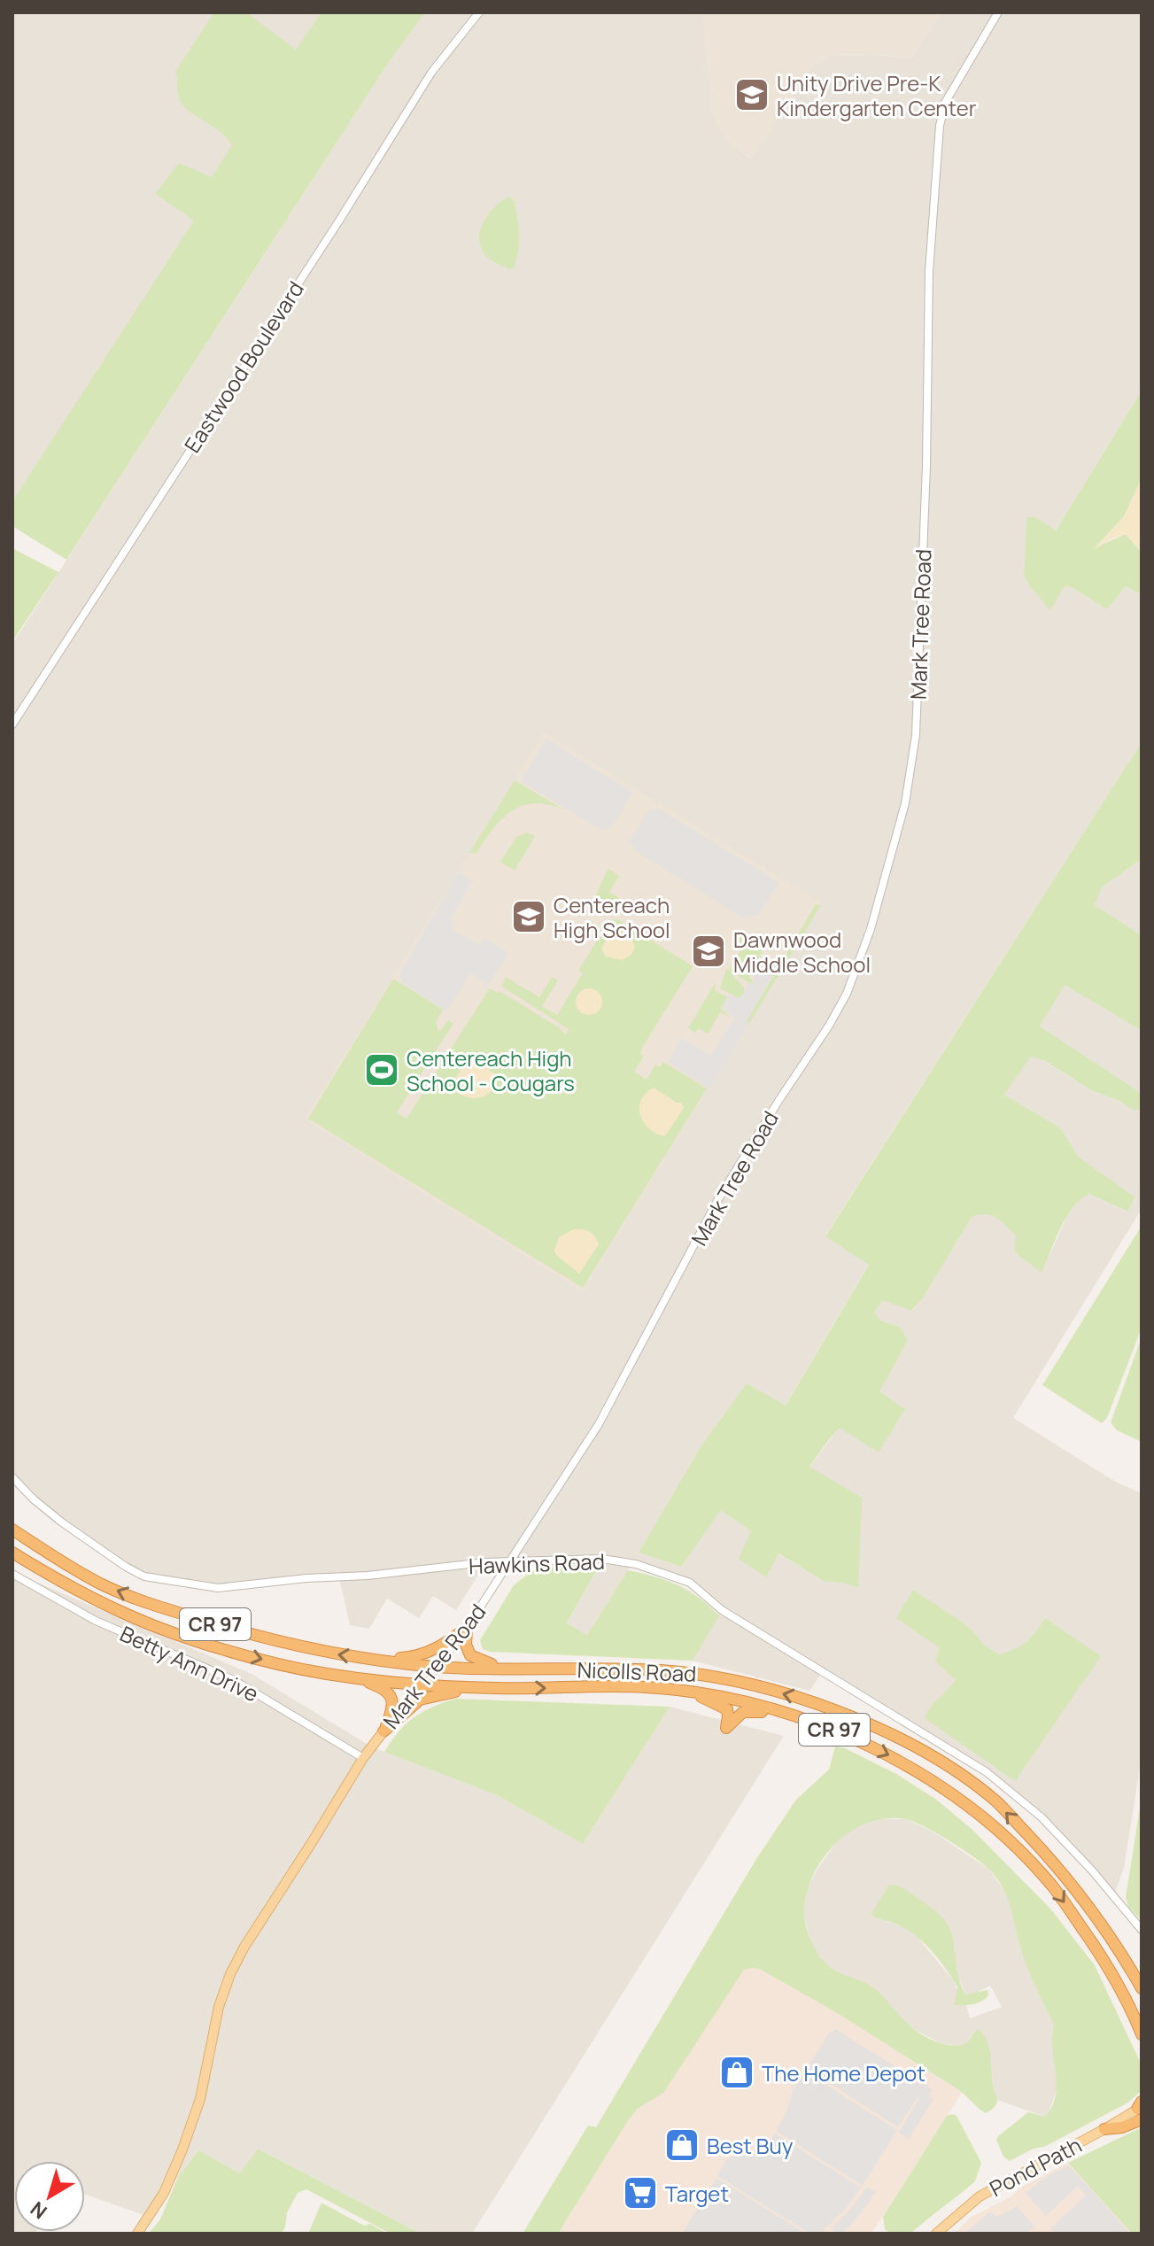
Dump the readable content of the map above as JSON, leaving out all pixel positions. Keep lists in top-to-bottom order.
{
  "streets": {
    "highway": ["CR 97", "Nicolls Road"],
    "main road": ["Mark Tree Road", "Pond Path"],
    "street": ["Eastwood Boulevard", "Hawkins Road", "Betty Ann Drive"]
  },
  "crossings": [
    ["Mark Tree Road", "Hawkins Road"],
    ["Mark Tree Road", "Betty Ann Drive"],
    ["Mark Tree Road", "Nicolls Road"]
  ],
  "places": {
    "school or university": ["Unity Drive Pre-K Kindergarten Center", "Centereach High School", "Dawnwood Middle School"],
    "sports": ["Centereach High School - Cougars"],
    "shop": ["The Home Depot", "Best Buy"],
    "supermarket": ["Target"]
  },
  "north": "bottom left"
}
